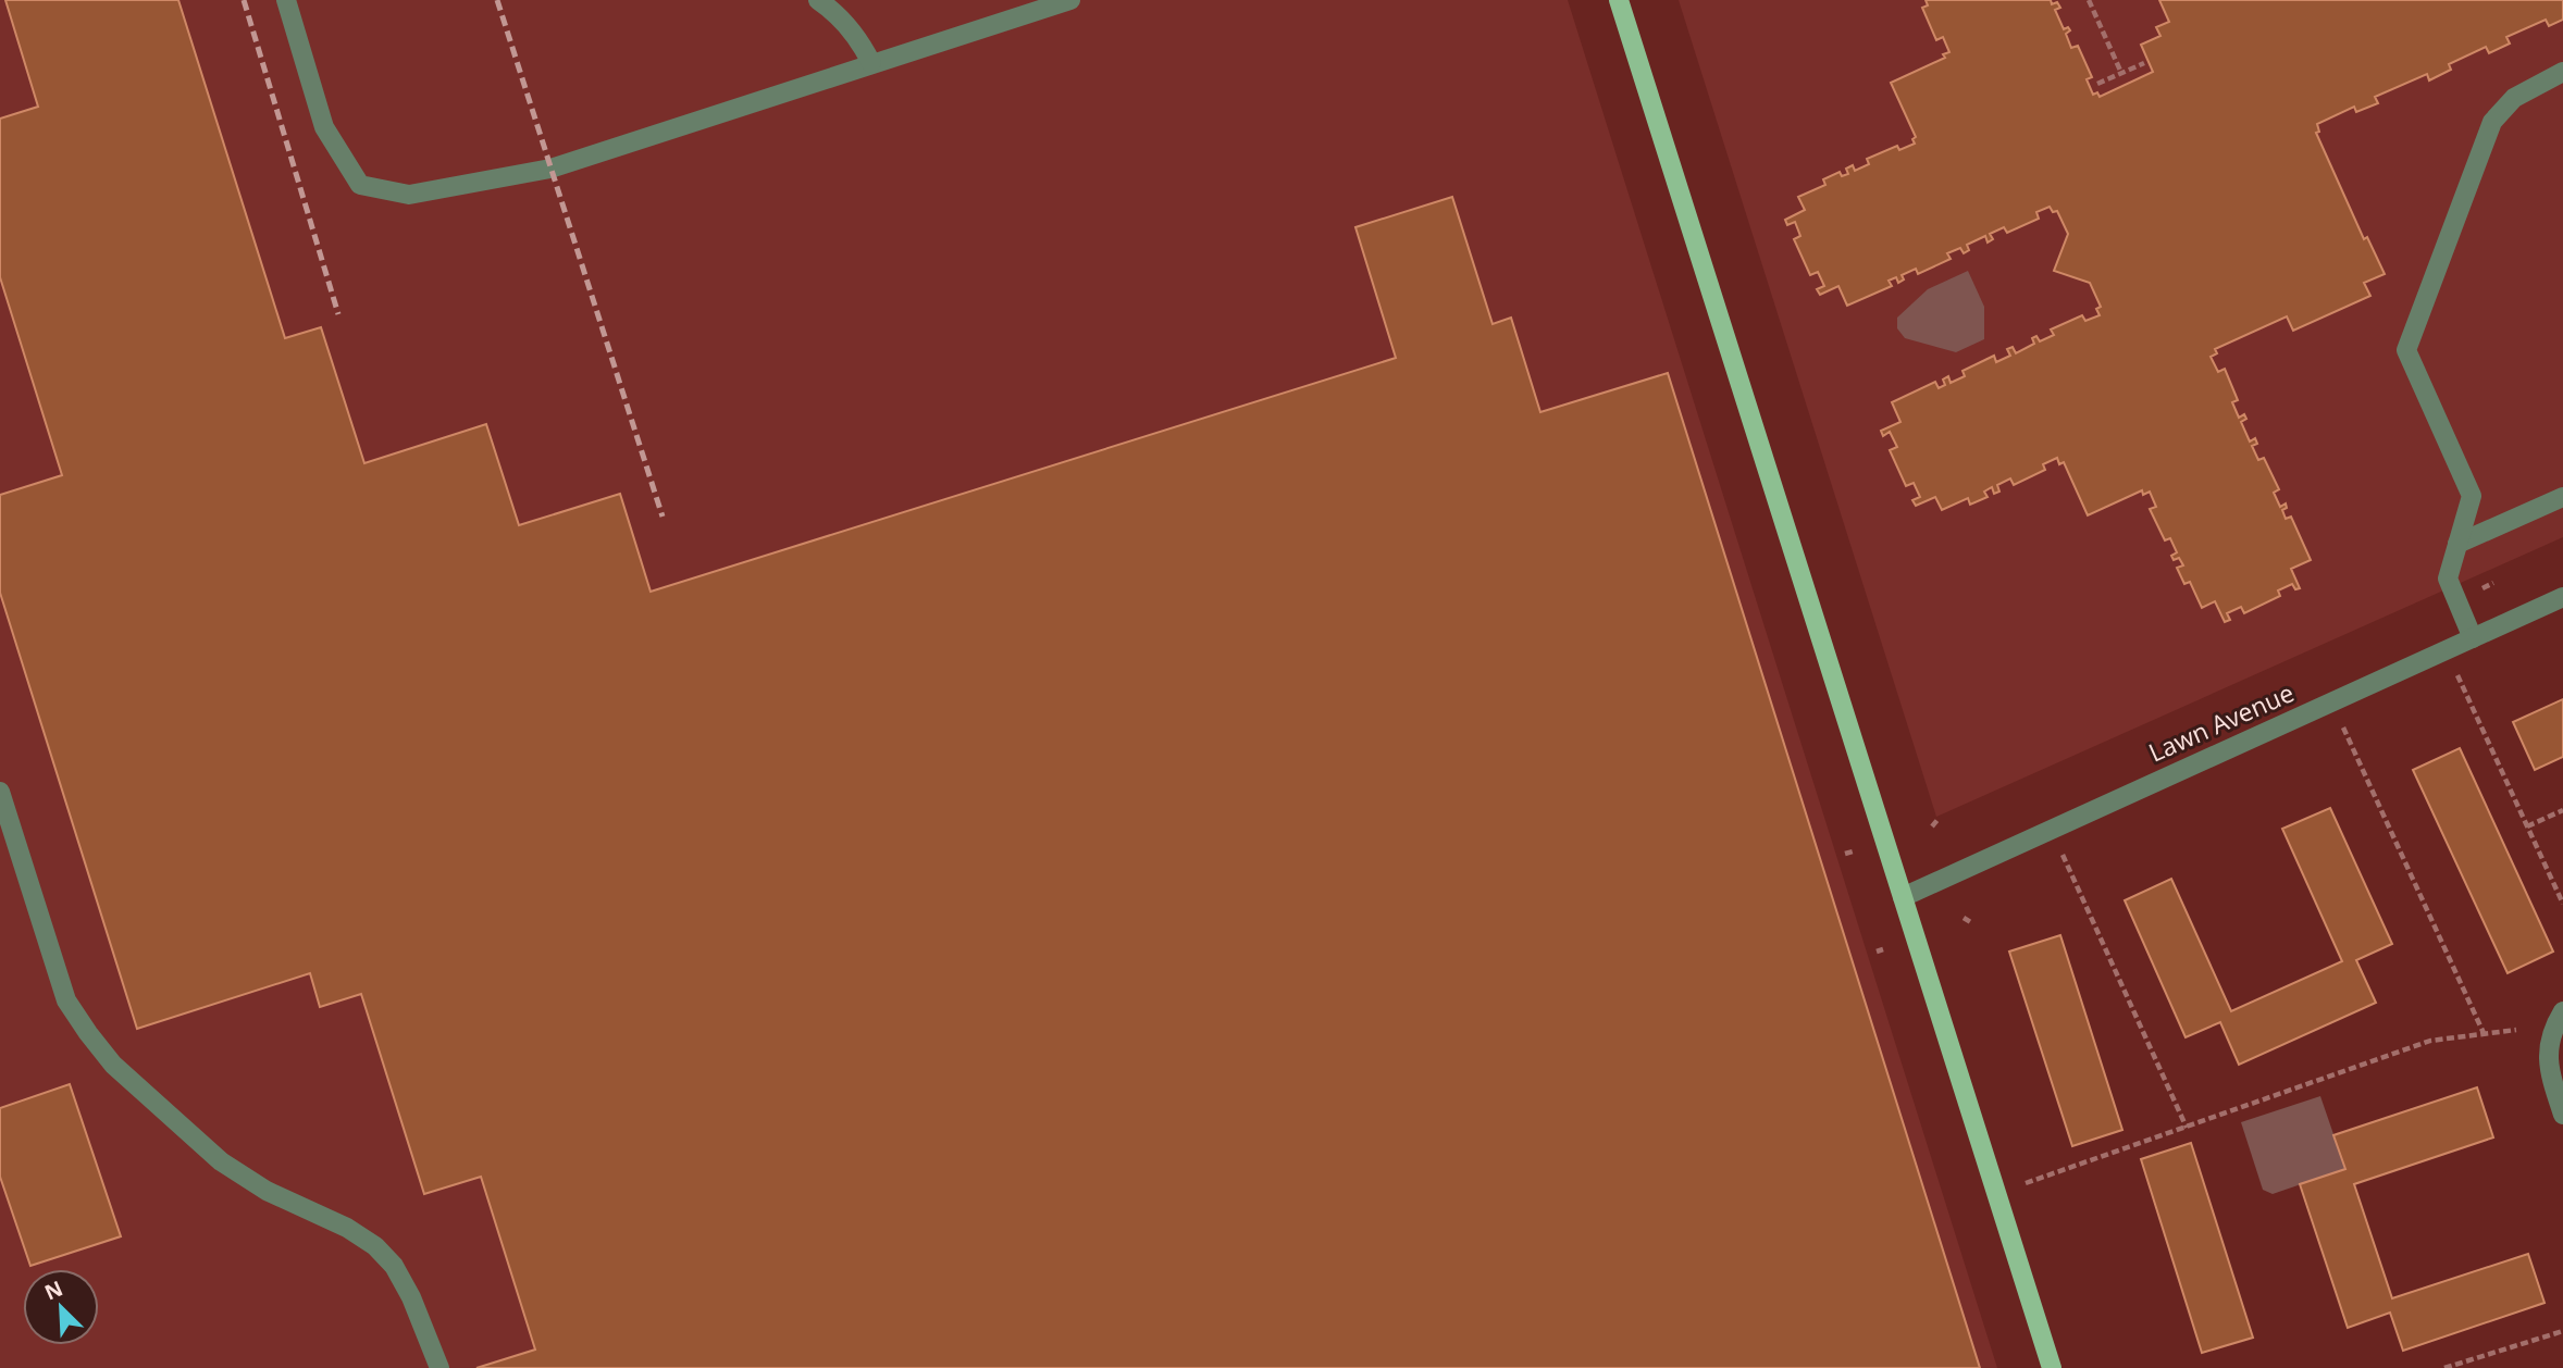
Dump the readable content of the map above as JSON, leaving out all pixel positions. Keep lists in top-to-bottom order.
{
  "streets": {
    "street": ["Lawn Avenue"]
  },
  "north": "top left"
}
